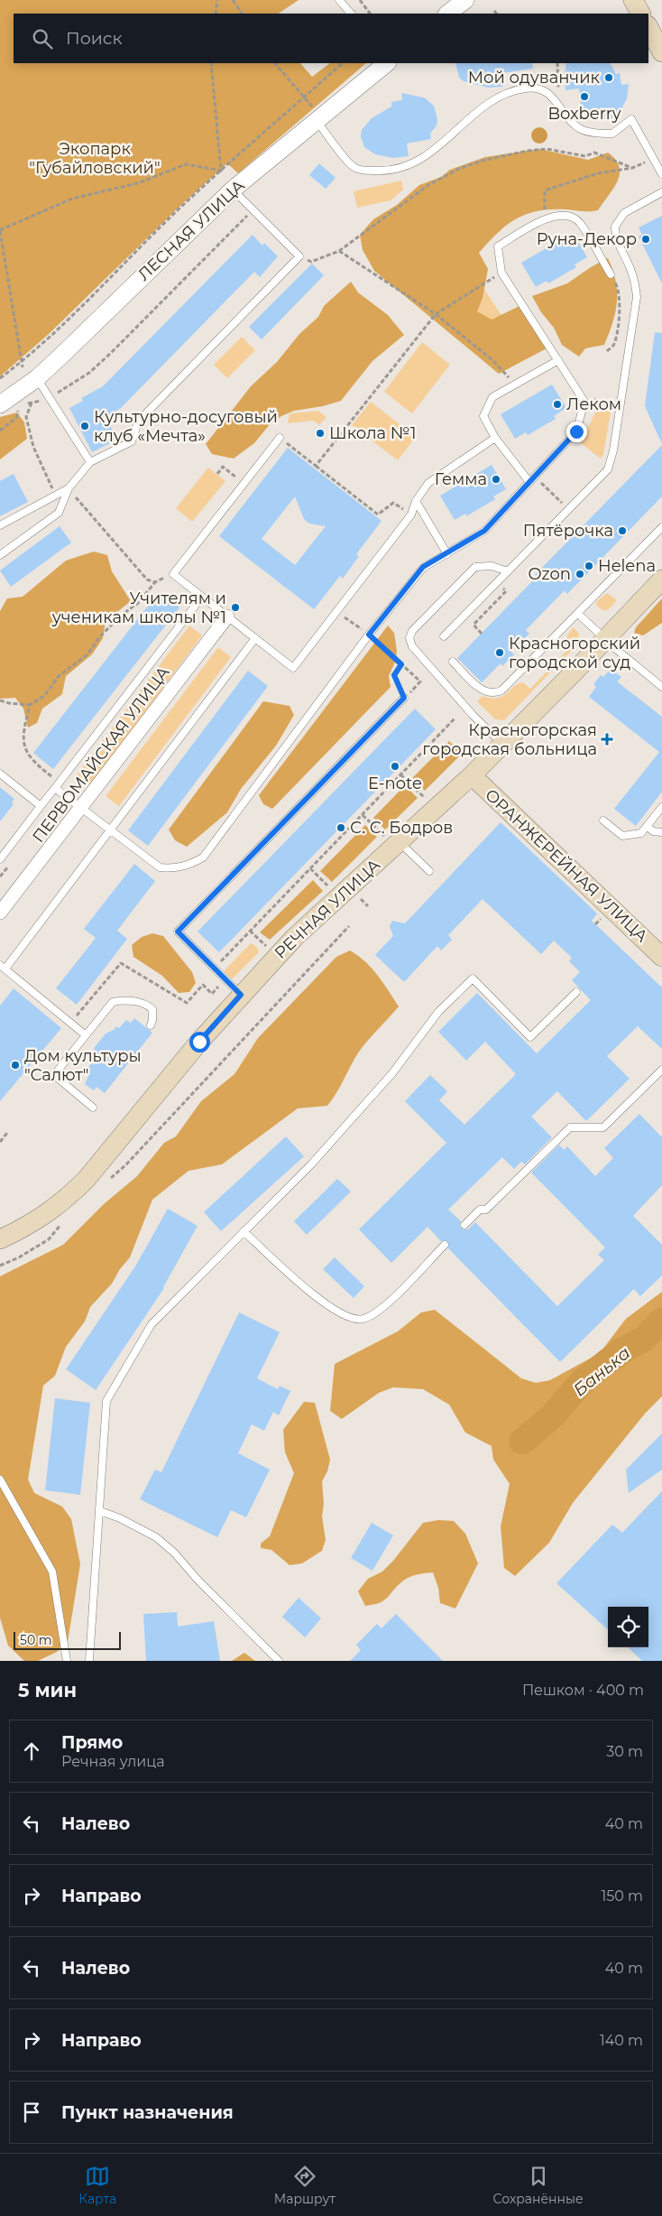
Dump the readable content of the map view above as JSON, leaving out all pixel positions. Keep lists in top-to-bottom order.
{
  "streets": {
    "main road": ["ОРАНЖЕРЕЙНАЯ УЛИЦА", "РЕЧНАЯ УЛИЦА"],
    "street": ["ЛЕСНАЯ УЛИЦА", "ПЕРВОМАЙСКАЯ УЛИЦА"]
  },
  "crossings": [
    ["ОРАНЖЕРЕЙНАЯ УЛИЦА", "РЕЧНАЯ УЛИЦА"]
  ],
  "water": ["Банька"],
  "parks": ["Экопарк \"Губайловский\""],
  "places": {
    "other": [
      "Мой одуванчик",
      "Boxberry",
      "Руна-Декор",
      "Леком",
      "Культурно-досуговый клуб «Мечта»",
      "Школа №1",
      "Гемма",
      "Пятёрочка",
      "Helena",
      "Ozon",
      "Учителям и ученикам школы №1",
      "Красногорский городской суд",
      "E-note",
      "С. С. Бодров",
      "Дом культуры \"Салют\""
    ],
    "health": ["Красногорская городская больница"]
  },
  "scale_bar": "50 m",
  "page": {
    "search": "Поиск",
    "scale": "50 m",
    "heading": ["5 мин", "Пешком · 400 m"],
    "list": [
      ["Прямо", "Речная улица", "30 m"],
      ["Налево", "40 m"],
      ["Направо", "150 m"],
      ["Налево", "40 m"],
      ["Направо", "140 m"],
      "Пункт назначения"
    ],
    "nav": ["Карта", "Маршрут", "Сохранённые"]
  }
}
